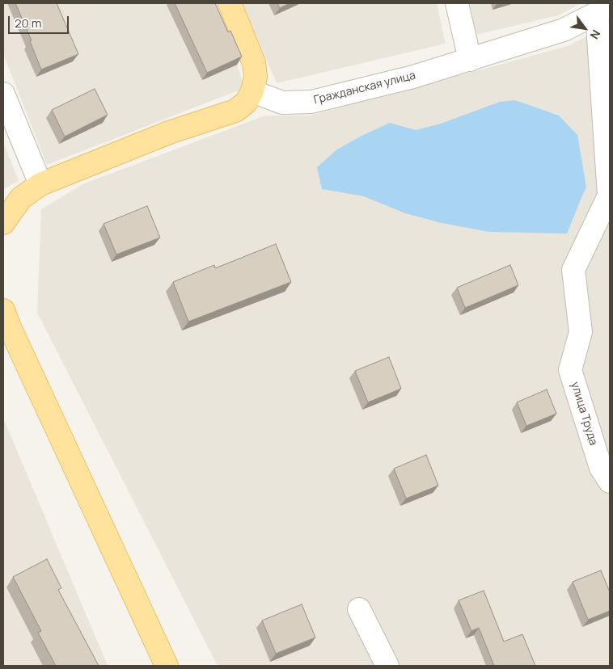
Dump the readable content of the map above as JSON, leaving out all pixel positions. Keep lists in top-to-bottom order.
{
  "streets": {
    "street": ["Гражданская улица", "улица Труда"]
  },
  "crossings": [
    ["Гражданская улица", "улица Труда"]
  ],
  "scale_bar": "20 m",
  "north": "bottom right"
}
